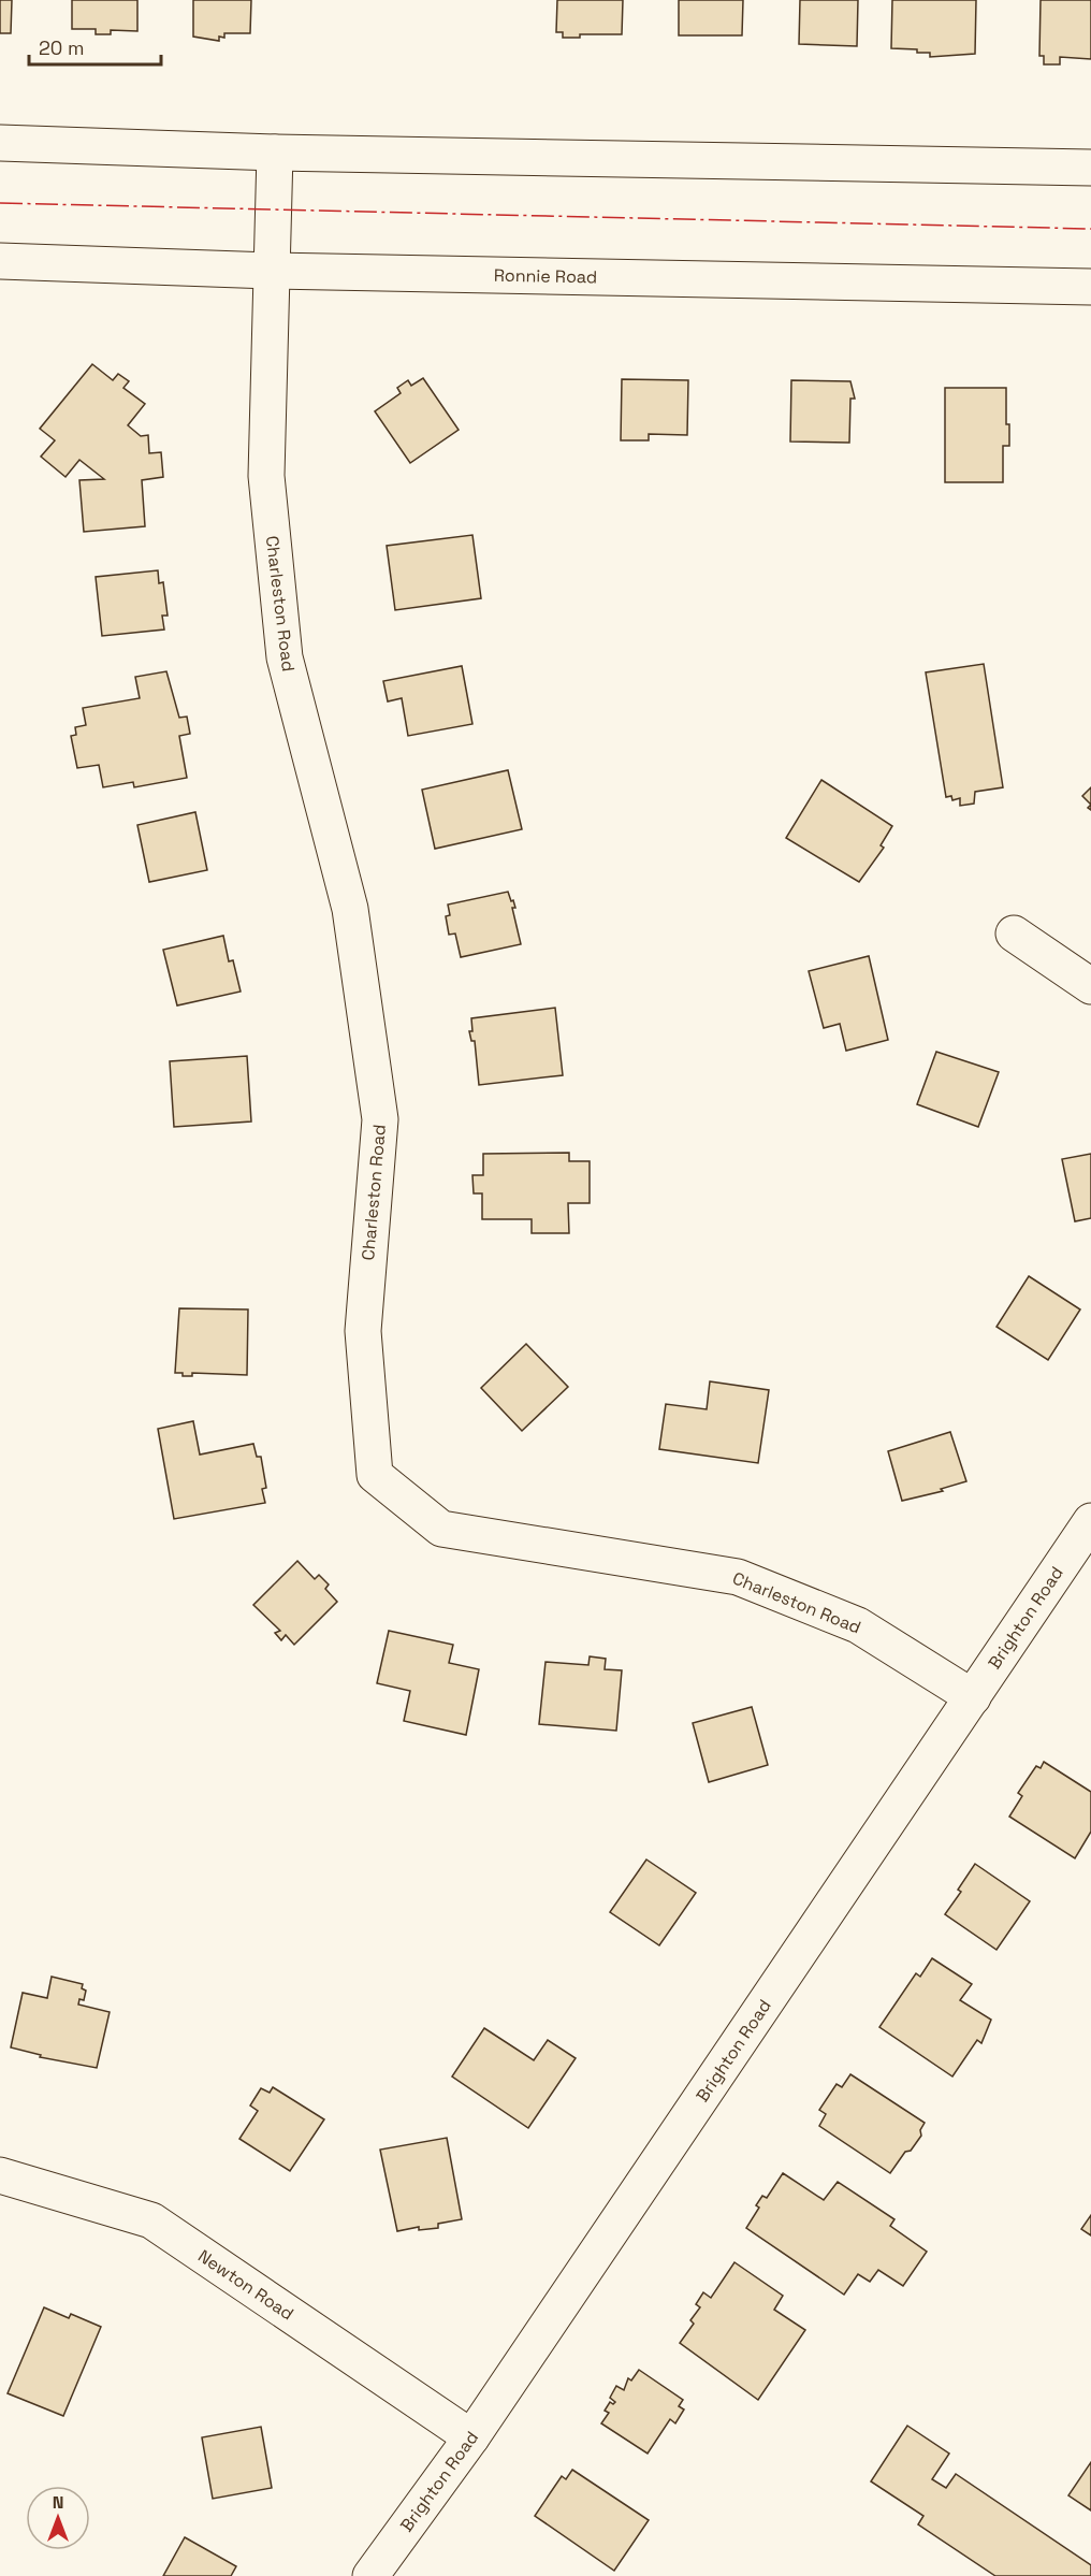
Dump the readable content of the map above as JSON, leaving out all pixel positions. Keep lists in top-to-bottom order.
{
  "streets": {
    "street": [
      "Ronnie Road",
      "Charleston Road",
      "Brighton Road",
      "Newton Road"
    ]
  },
  "crossings": [
    ["Ronnie Road", "Charleston Road"],
    ["Charleston Road", "Brighton Road"],
    ["Brighton Road", "Newton Road"]
  ],
  "scale_bar": "20 m",
  "north": "top"
}
